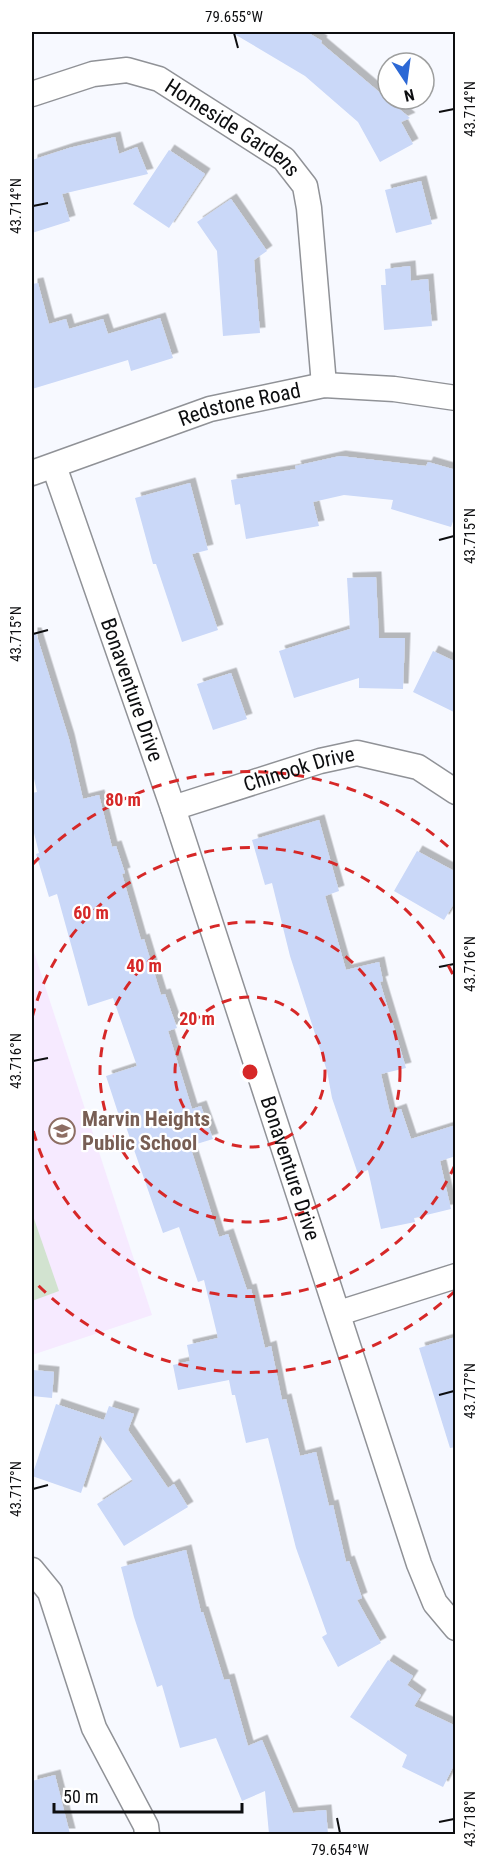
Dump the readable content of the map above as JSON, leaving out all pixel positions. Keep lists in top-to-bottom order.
{
  "streets": {
    "street": [
      "Homeside Gardens",
      "Redstone Road",
      "Bonaventure Drive",
      "Chinook Drive"
    ]
  },
  "crossings": [
    ["Homeside Gardens", "Redstone Road"],
    ["Redstone Road", "Bonaventure Drive"],
    ["Bonaventure Drive", "Chinook Drive"]
  ],
  "places": {
    "school or university": ["Marvin Heights Public School"]
  },
  "scale_bar": "50 m",
  "north": "bottom",
  "coordinates": [
    "79.655°W",
    "43.714°N",
    "43.715°N",
    "43.716°N",
    "43.717°N",
    "43.718°N",
    "79.654°W"
  ],
  "rings": [
    "80 m",
    "60 m",
    "40 m",
    "20 m"
  ]
}
